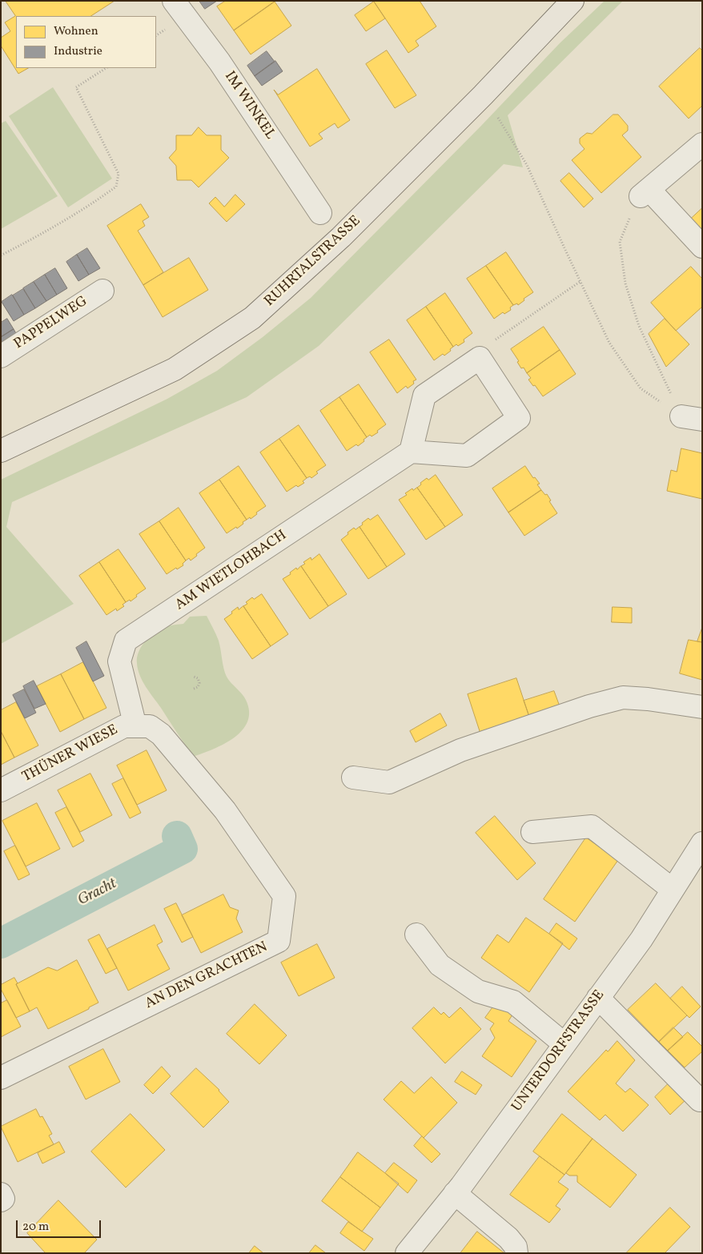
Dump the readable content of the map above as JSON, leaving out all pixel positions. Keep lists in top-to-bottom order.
{
  "streets": {
    "main road": ["RUHRTALSTRASSE"],
    "street": [
      "IM WINKEL",
      "PAPPELWEG",
      "AM WIETLOHBACH",
      "THÜNER WIESE",
      "AN DEN GRACHTEN",
      "UNTERDORFSTRASSE"
    ]
  },
  "crossings": [
    ["AM WIETLOHBACH", "THÜNER WIESE"],
    ["THÜNER WIESE", "AN DEN GRACHTEN"]
  ],
  "water": ["Gracht"],
  "legend": ["Wohnen", "Industrie"],
  "scale_bar": "20 m"
}
